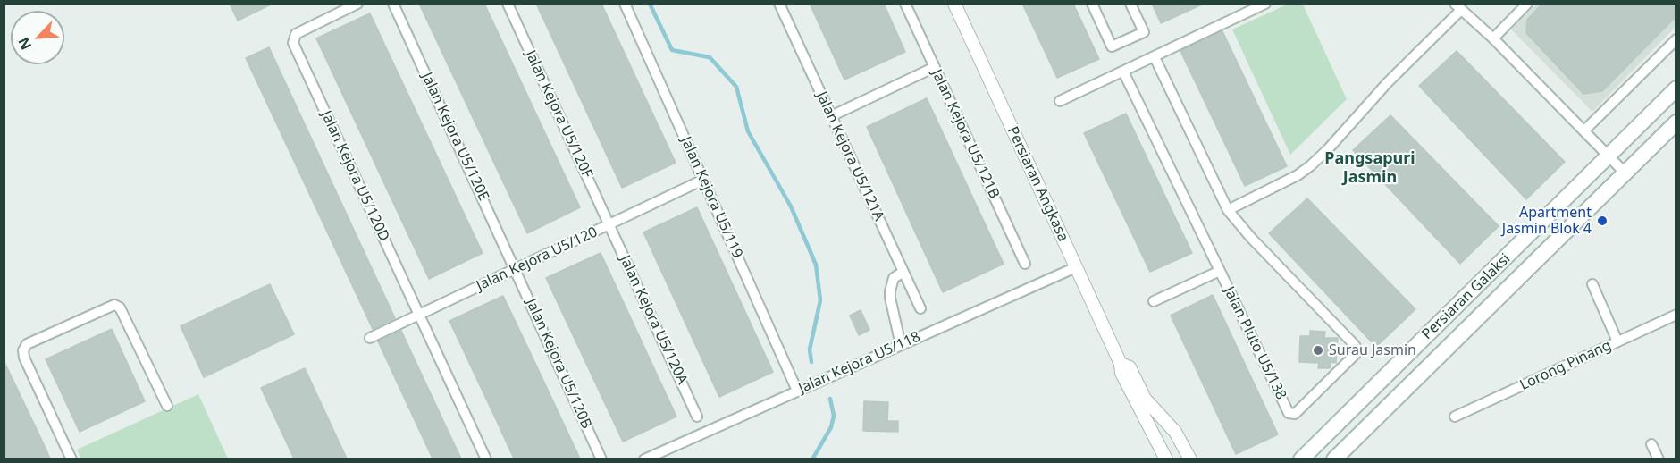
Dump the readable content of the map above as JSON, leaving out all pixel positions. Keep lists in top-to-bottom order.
{
  "streets": {
    "main road": ["Persiaran Galaksi"],
    "street": [
      "Jalan Kejora U5/120F",
      "Jalan Kejora U5/121B",
      "Jalan Kejora U5/120E",
      "Jalan Kejora U5/121A",
      "Jalan Kejora U5/120D",
      "Persiaran Angkasa",
      "Jalan Kejora U5/119",
      "Jalan Kejora U5/120",
      "Jalan Kejora U5/120A",
      "Jalan Pluto U5/138",
      "Jalan Kejora U5/118",
      "Jalan Kejora U5/120B",
      "Lorong Pinang"
    ]
  },
  "crossings": [
    ["Jalan Kejora U5/120F", "Jalan Kejora U5/120"],
    ["Jalan Kejora U5/120F", "Jalan Kejora U5/120A"],
    ["Jalan Kejora U5/120E", "Jalan Kejora U5/120"],
    ["Jalan Kejora U5/120E", "Jalan Kejora U5/120B"],
    ["Jalan Kejora U5/120D", "Jalan Kejora U5/120"],
    ["Persiaran Angkasa", "Jalan Kejora U5/118"],
    ["Jalan Kejora U5/119", "Jalan Kejora U5/120"],
    ["Jalan Kejora U5/119", "Jalan Kejora U5/118"],
    ["Jalan Kejora U5/120", "Jalan Kejora U5/120A"],
    ["Jalan Kejora U5/120", "Jalan Kejora U5/120B"]
  ],
  "districts": ["Pangsapuri Jasmin"],
  "places": ["Apartment Jasmin Blok 4", "Surau Jasmin"],
  "north": "bottom left"
}
